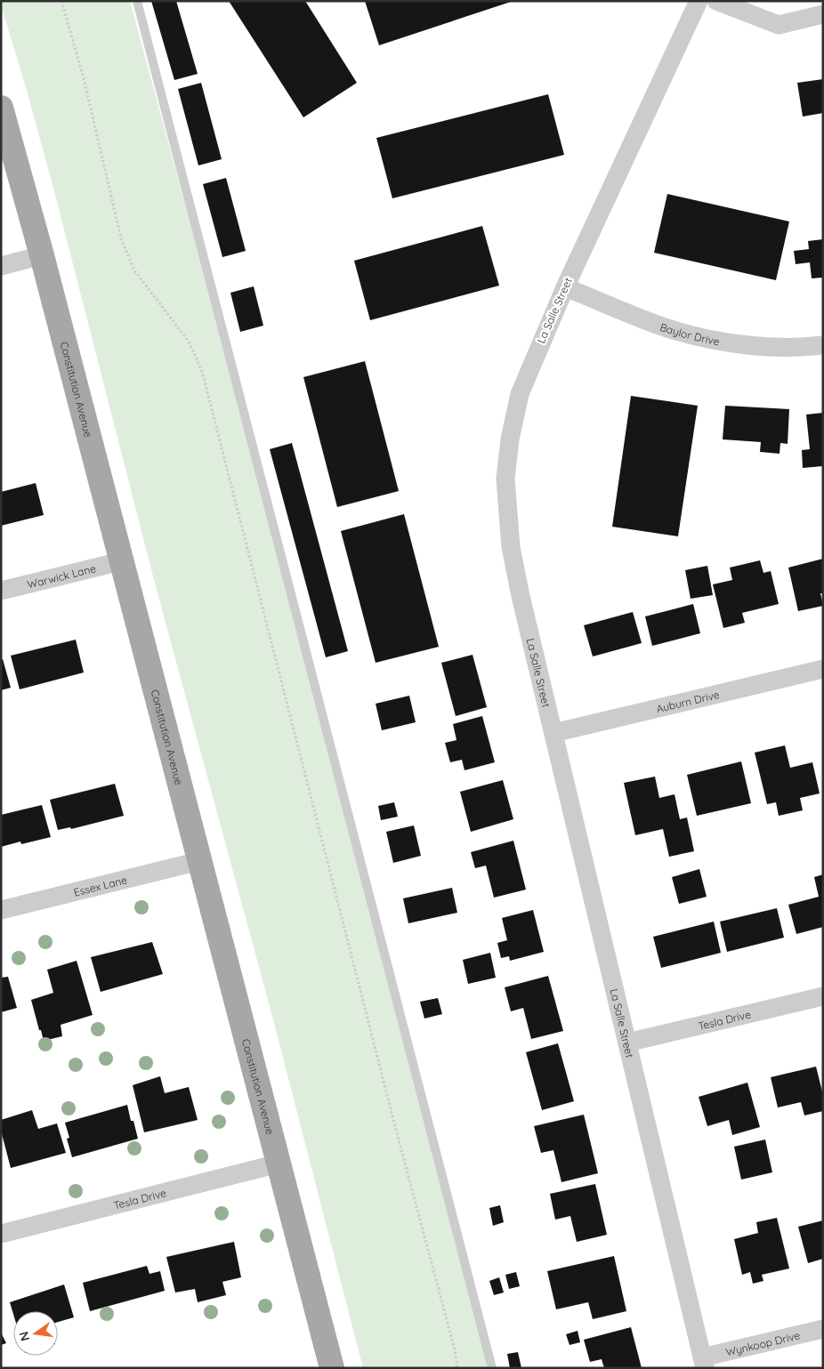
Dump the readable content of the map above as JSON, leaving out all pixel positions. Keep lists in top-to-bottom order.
{
  "streets": {
    "main road": ["Constitution Avenue"],
    "street": [
      "La Salle Street",
      "Baylor Drive",
      "Warwick Lane",
      "Auburn Drive",
      "Essex Lane",
      "Tesla Drive",
      "Wynkoop Drive"
    ]
  },
  "crossings": [
    ["La Salle Street", "Baylor Drive"],
    ["La Salle Street", "Auburn Drive"],
    ["La Salle Street", "Tesla Drive"],
    ["La Salle Street", "Wynkoop Drive"],
    ["Constitution Avenue", "Warwick Lane"],
    ["Constitution Avenue", "Essex Lane"],
    ["Constitution Avenue", "Tesla Drive"]
  ],
  "north": "left"
}
